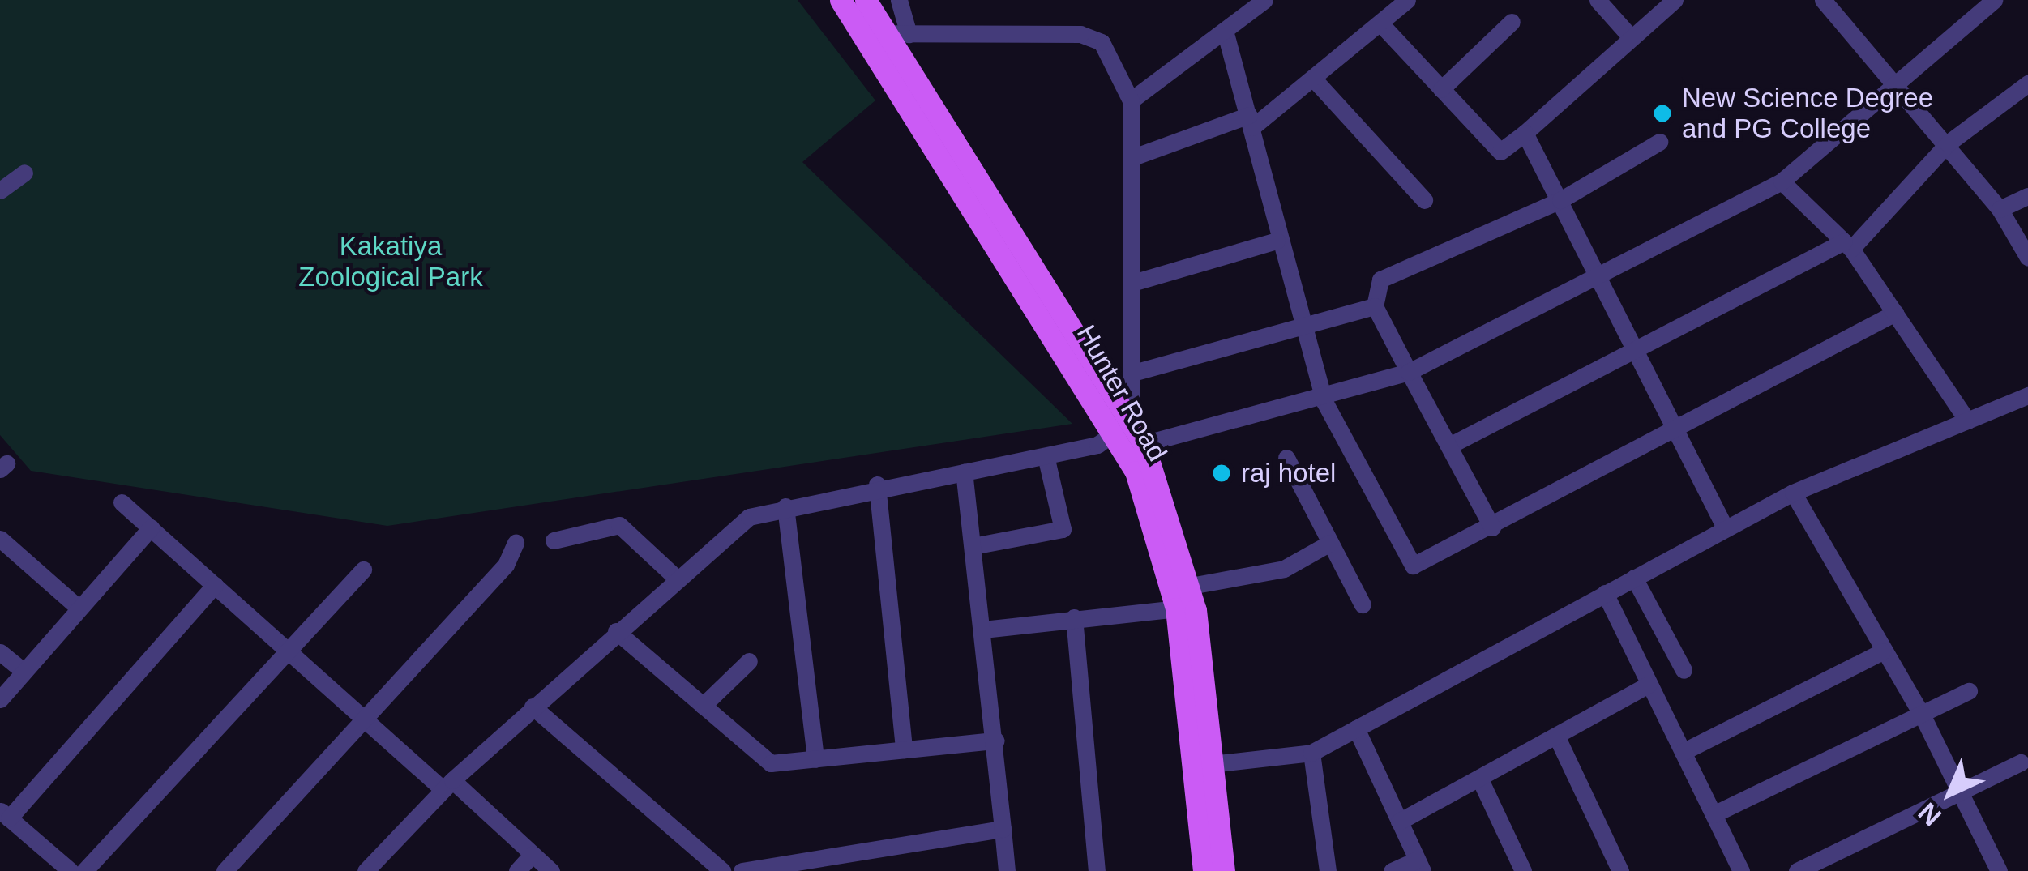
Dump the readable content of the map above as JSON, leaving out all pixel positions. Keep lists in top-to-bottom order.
{
  "streets": {
    "main road": ["Hunter Road"]
  },
  "parks": ["Kakatiya Zoological Park"],
  "places": ["New Science Degree and PG College", "raj hotel"],
  "north": "bottom left"
}
